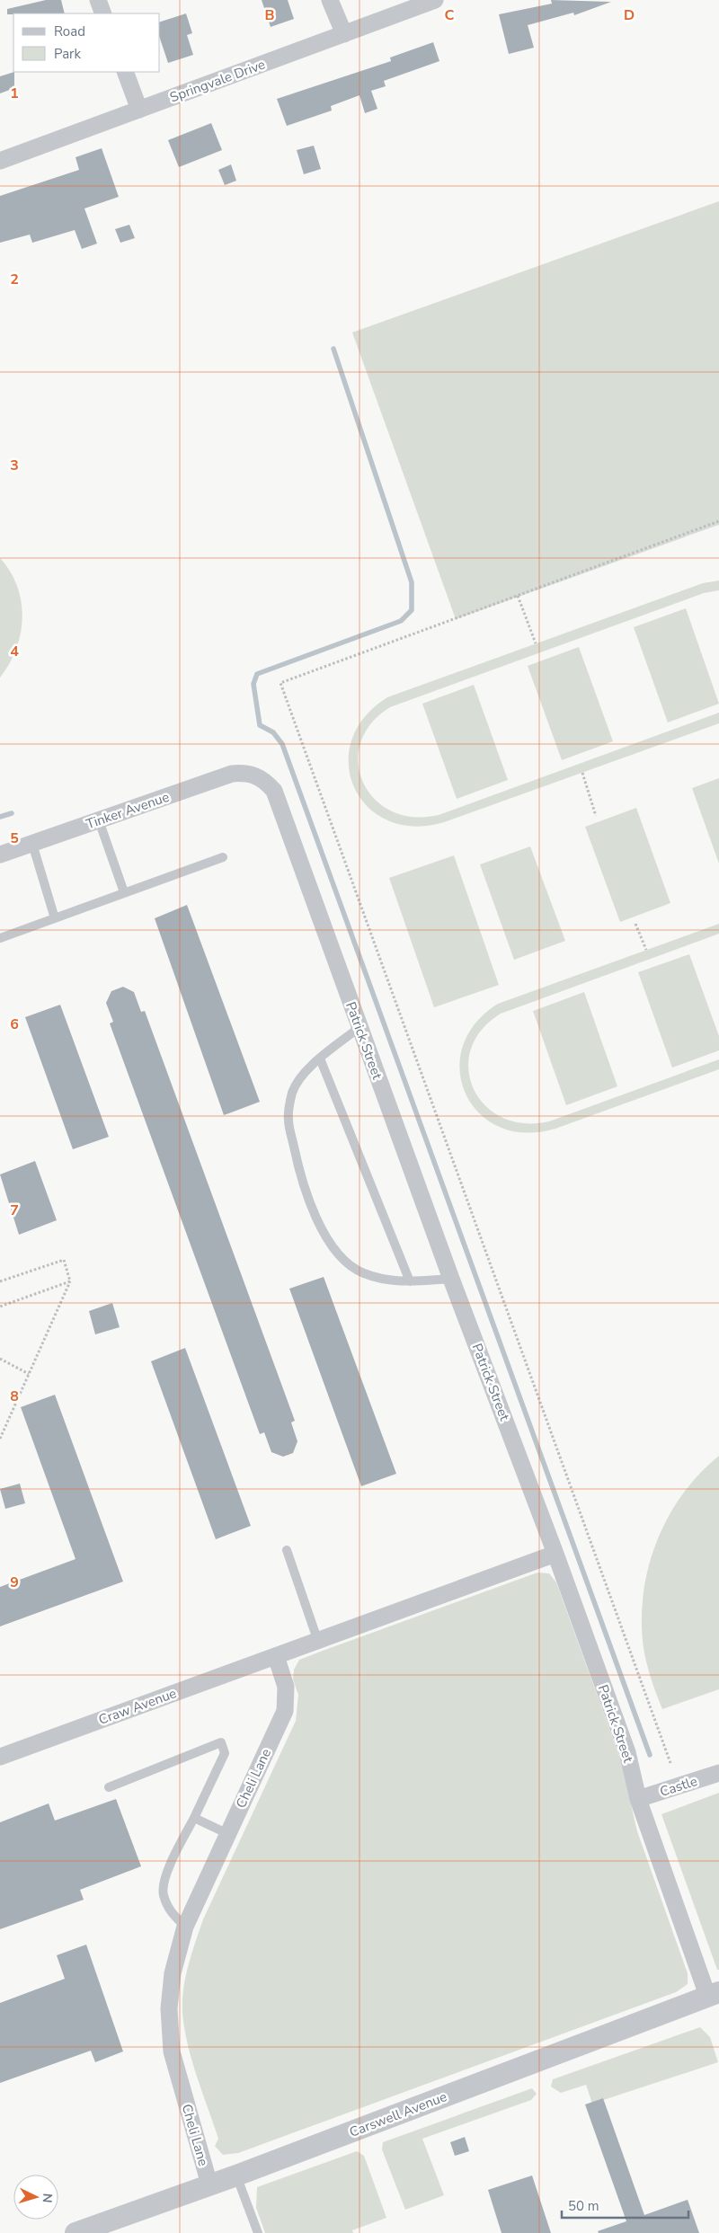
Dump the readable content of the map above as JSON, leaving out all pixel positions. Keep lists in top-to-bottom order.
{
  "streets": {
    "street": [
      "Springvale Drive",
      "Tinker Avenue",
      "Patrick Street",
      "Craw Avenue",
      "Cheli Lane",
      "Castle",
      "Carswell Avenue"
    ]
  },
  "crossings": [
    ["Tinker Avenue", "Patrick Street"],
    ["Patrick Street", "Castle"],
    ["Patrick Street", "Carswell Avenue"],
    ["Craw Avenue", "Cheli Lane"],
    ["Cheli Lane", "Carswell Avenue"]
  ],
  "legend": ["Road", "Park"],
  "scale_bar": "50 m",
  "north": "right",
  "grid": {
    "columns": ["B", "C", "D"],
    "rows": [
      "1",
      "2",
      "3",
      "4",
      "5",
      "6",
      "7",
      "8",
      "9"
    ]
  }
}
